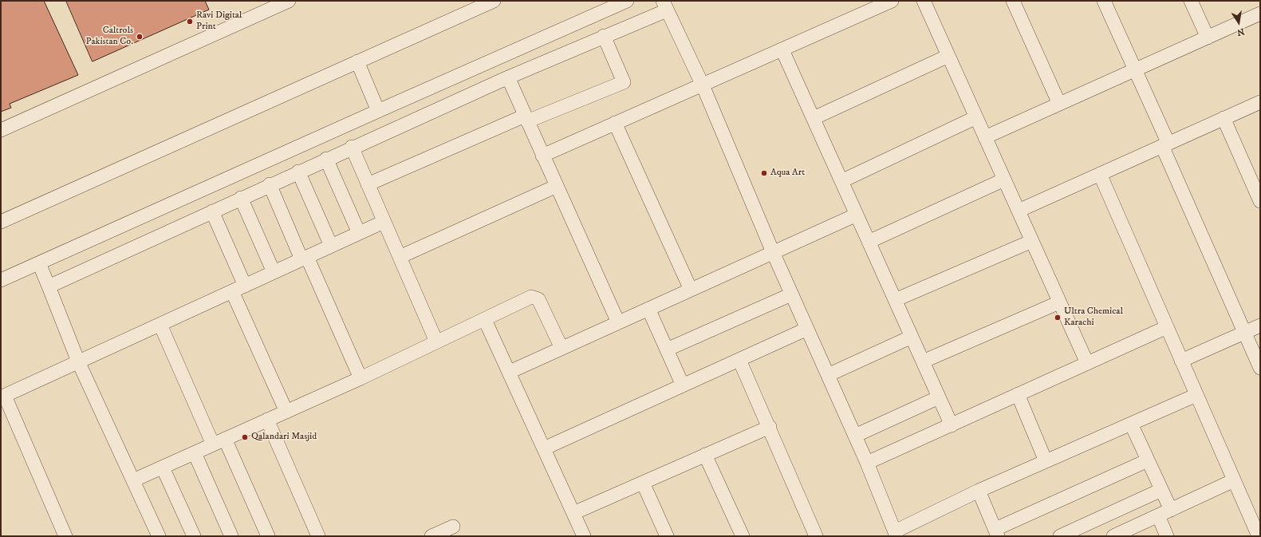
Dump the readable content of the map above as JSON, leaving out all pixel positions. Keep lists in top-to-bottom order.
{
  "places": [
    "Ravi Digital Print",
    "Caltrols Pakistan Co.",
    "Aqua Art",
    "Ultra Chemical Karachi",
    "Qalandari Masjid"
  ],
  "north": "bottom"
}
